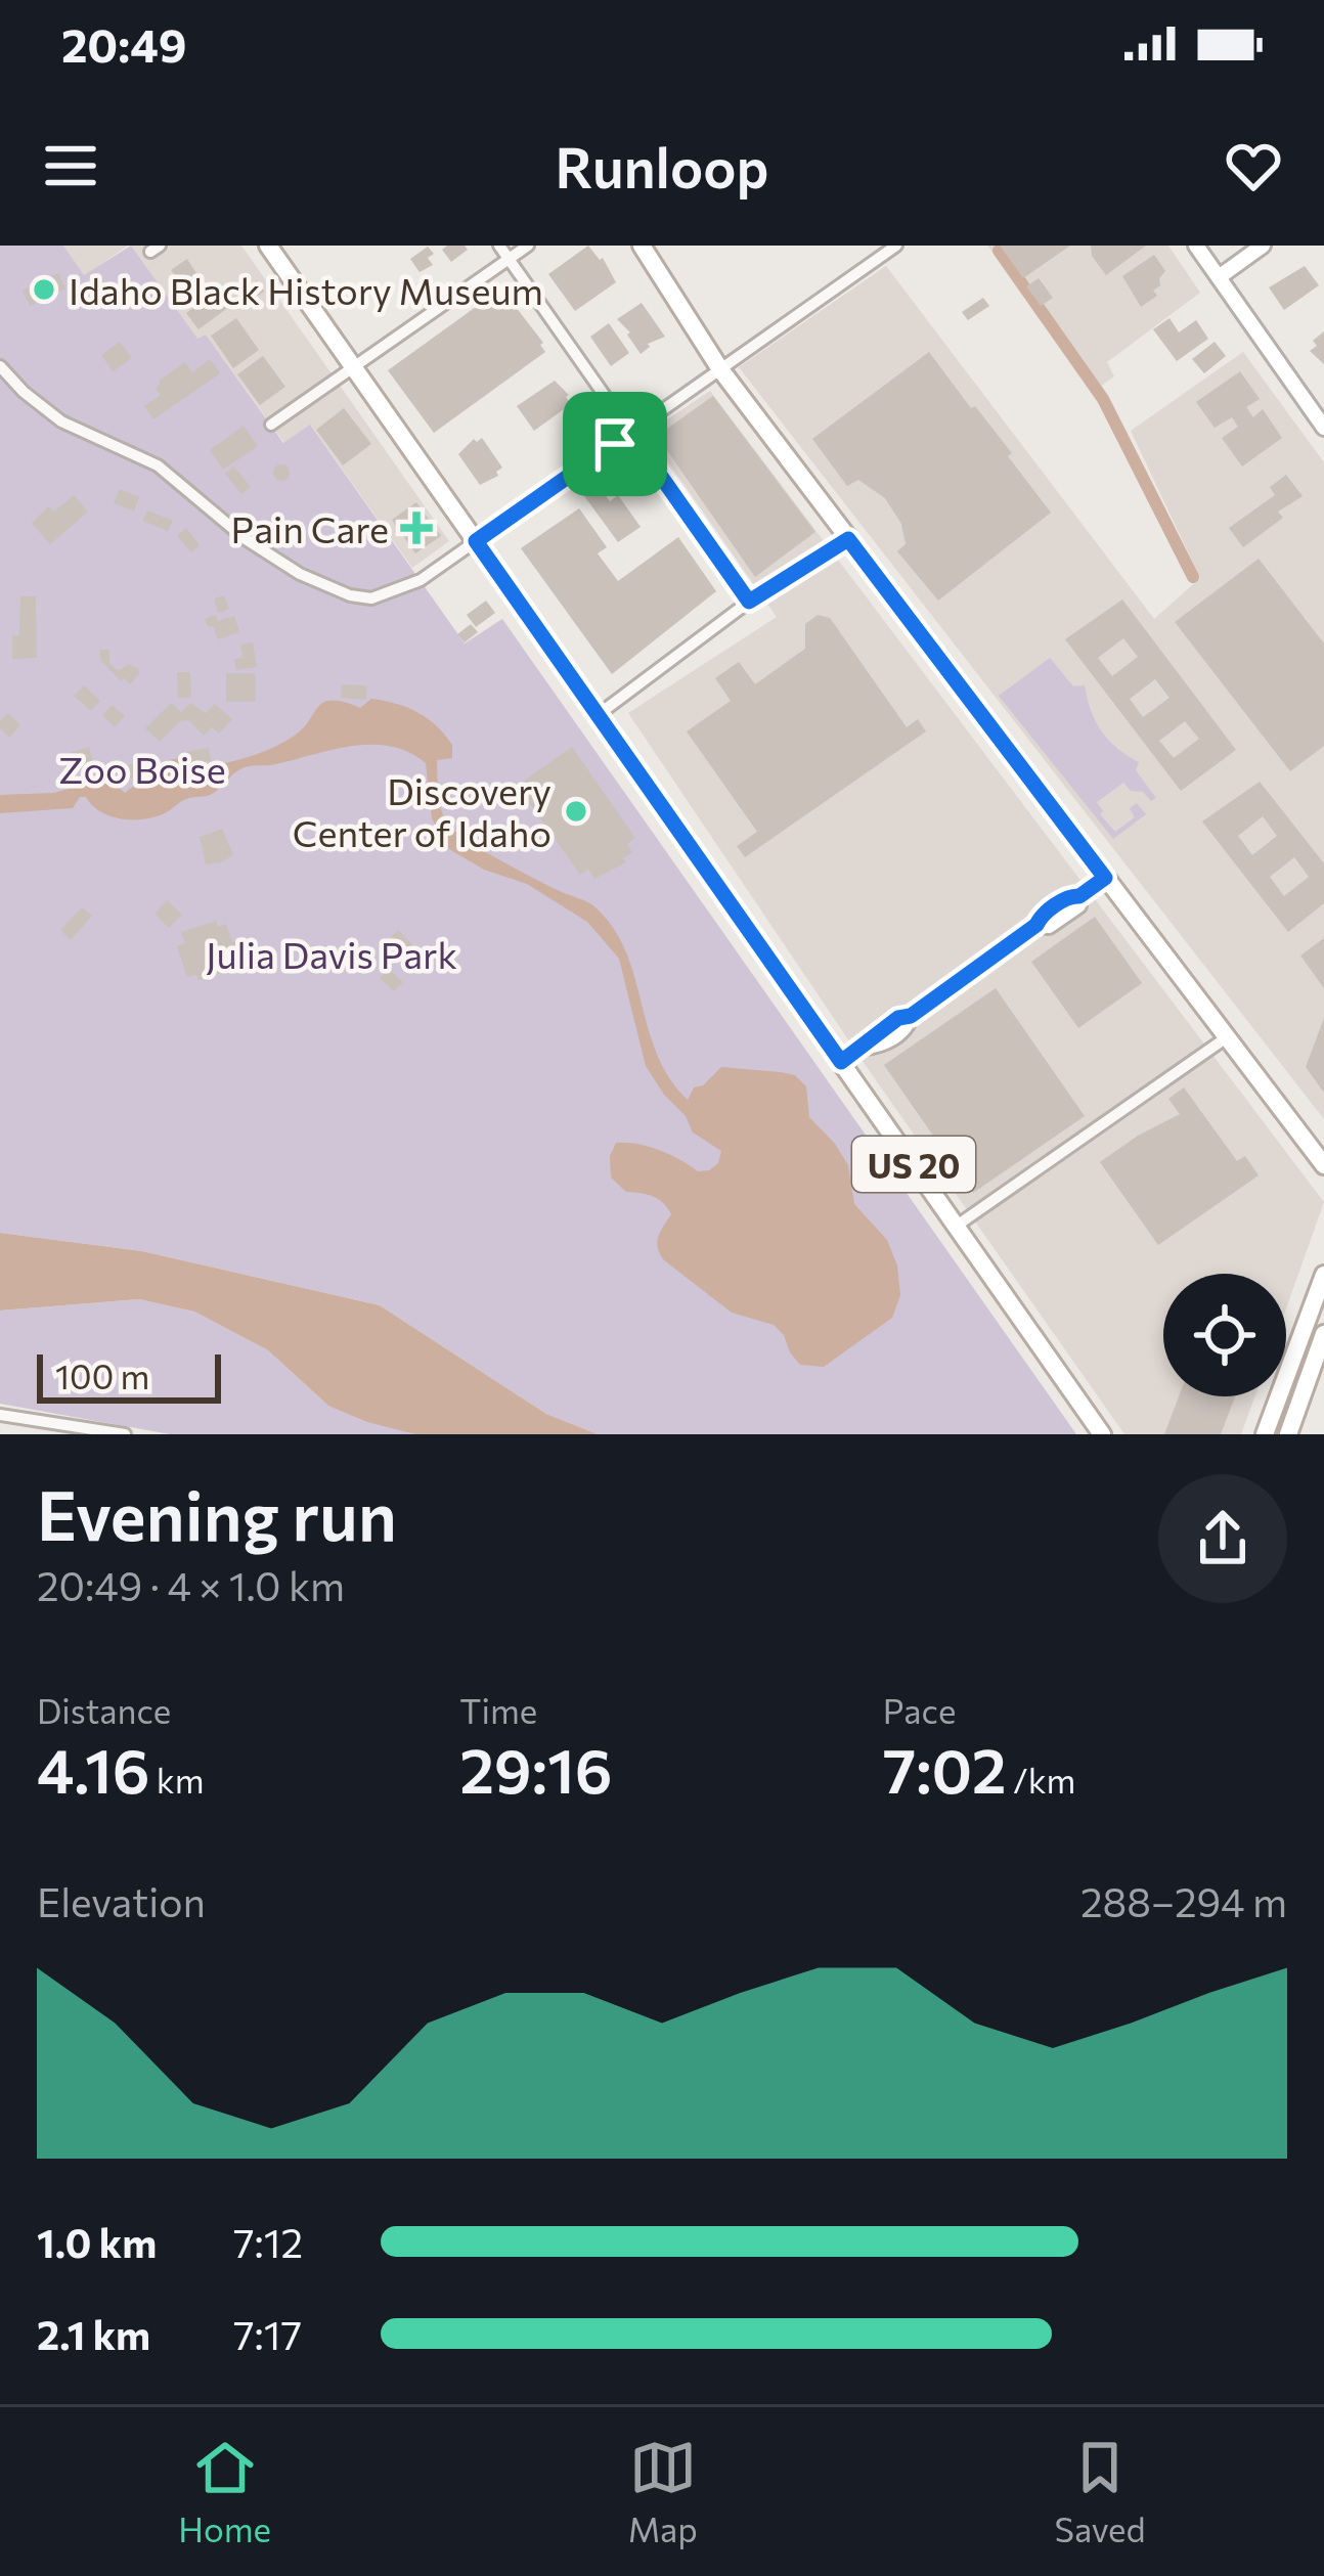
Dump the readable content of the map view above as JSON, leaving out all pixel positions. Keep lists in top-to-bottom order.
{
  "streets": {
    "main road": ["US 20"]
  },
  "parks": ["Zoo Boise", "Julia Davis Park"],
  "places": {
    "other": ["Idaho Black History Museum", "Discovery Center of Idaho"],
    "health": ["Pain Care"]
  },
  "scale_bar": "100 m",
  "page": {
    "status": "20:49",
    "header": "Runloop",
    "scale": "100 m",
    "heading": ["Evening run", "20:49 · 4 × 1.0 km"],
    "stats": [
      ["Distance", "4.16 km"],
      ["Time", "29:16"],
      ["Pace", "7:02 /km"]
    ],
    "chart": ["Elevation", "288–294 m"],
    "list": [
      {
        "name": "1.0 km",
        "note": "7:12"
      },
      {
        "name": "2.1 km",
        "note": "7:17"
      }
    ],
    "tabs": ["Home", "Map", "Saved"]
  }
}
